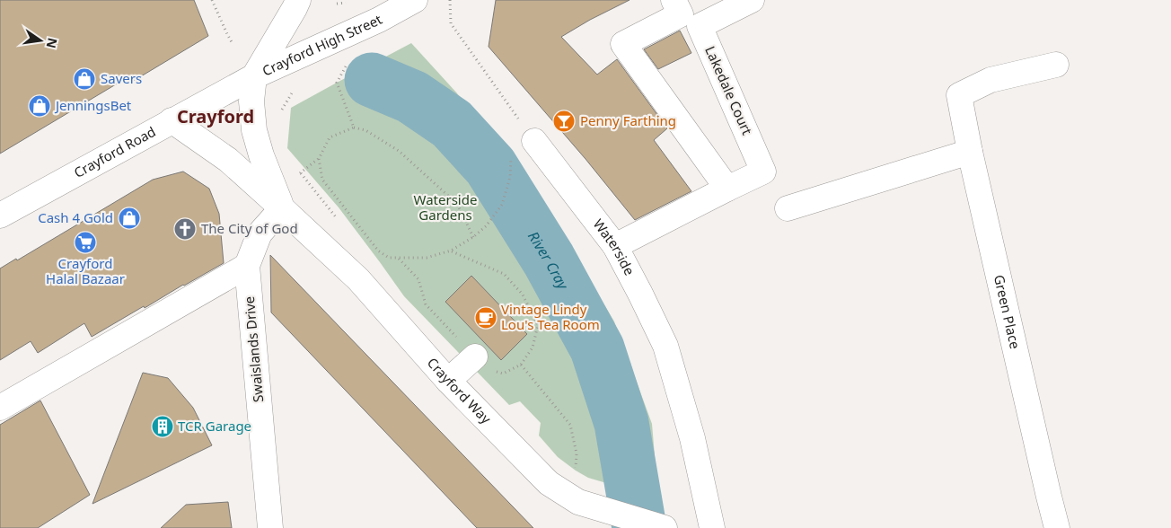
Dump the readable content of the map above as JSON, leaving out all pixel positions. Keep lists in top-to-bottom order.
{
  "streets": {
    "main road": [
      "Crayford High Street",
      "Lakedale Court",
      "Crayford Road",
      "Waterside",
      "Green Place",
      "Swaislands Drive",
      "Crayford Way"
    ]
  },
  "crossings": [
    ["Crayford High Street", "Crayford Road"],
    ["Crayford High Street", "Crayford Way"],
    ["Crayford Road", "Crayford Way"],
    ["Swaislands Drive", "Crayford Way"]
  ],
  "districts": ["Crayford"],
  "water": ["River Cray"],
  "parks": ["Waterside Gardens"],
  "places": {
    "shop": ["Savers", "JenningsBet", "Cash 4 Gold"],
    "bar": ["Penny Farthing"],
    "church": ["The City of God"],
    "supermarket": ["Crayford Halal Bazaar"],
    "cafe": ["Vintage Lindy Lou's Tea Room"],
    "building": ["TCR Garage"]
  },
  "north": "right"
}
